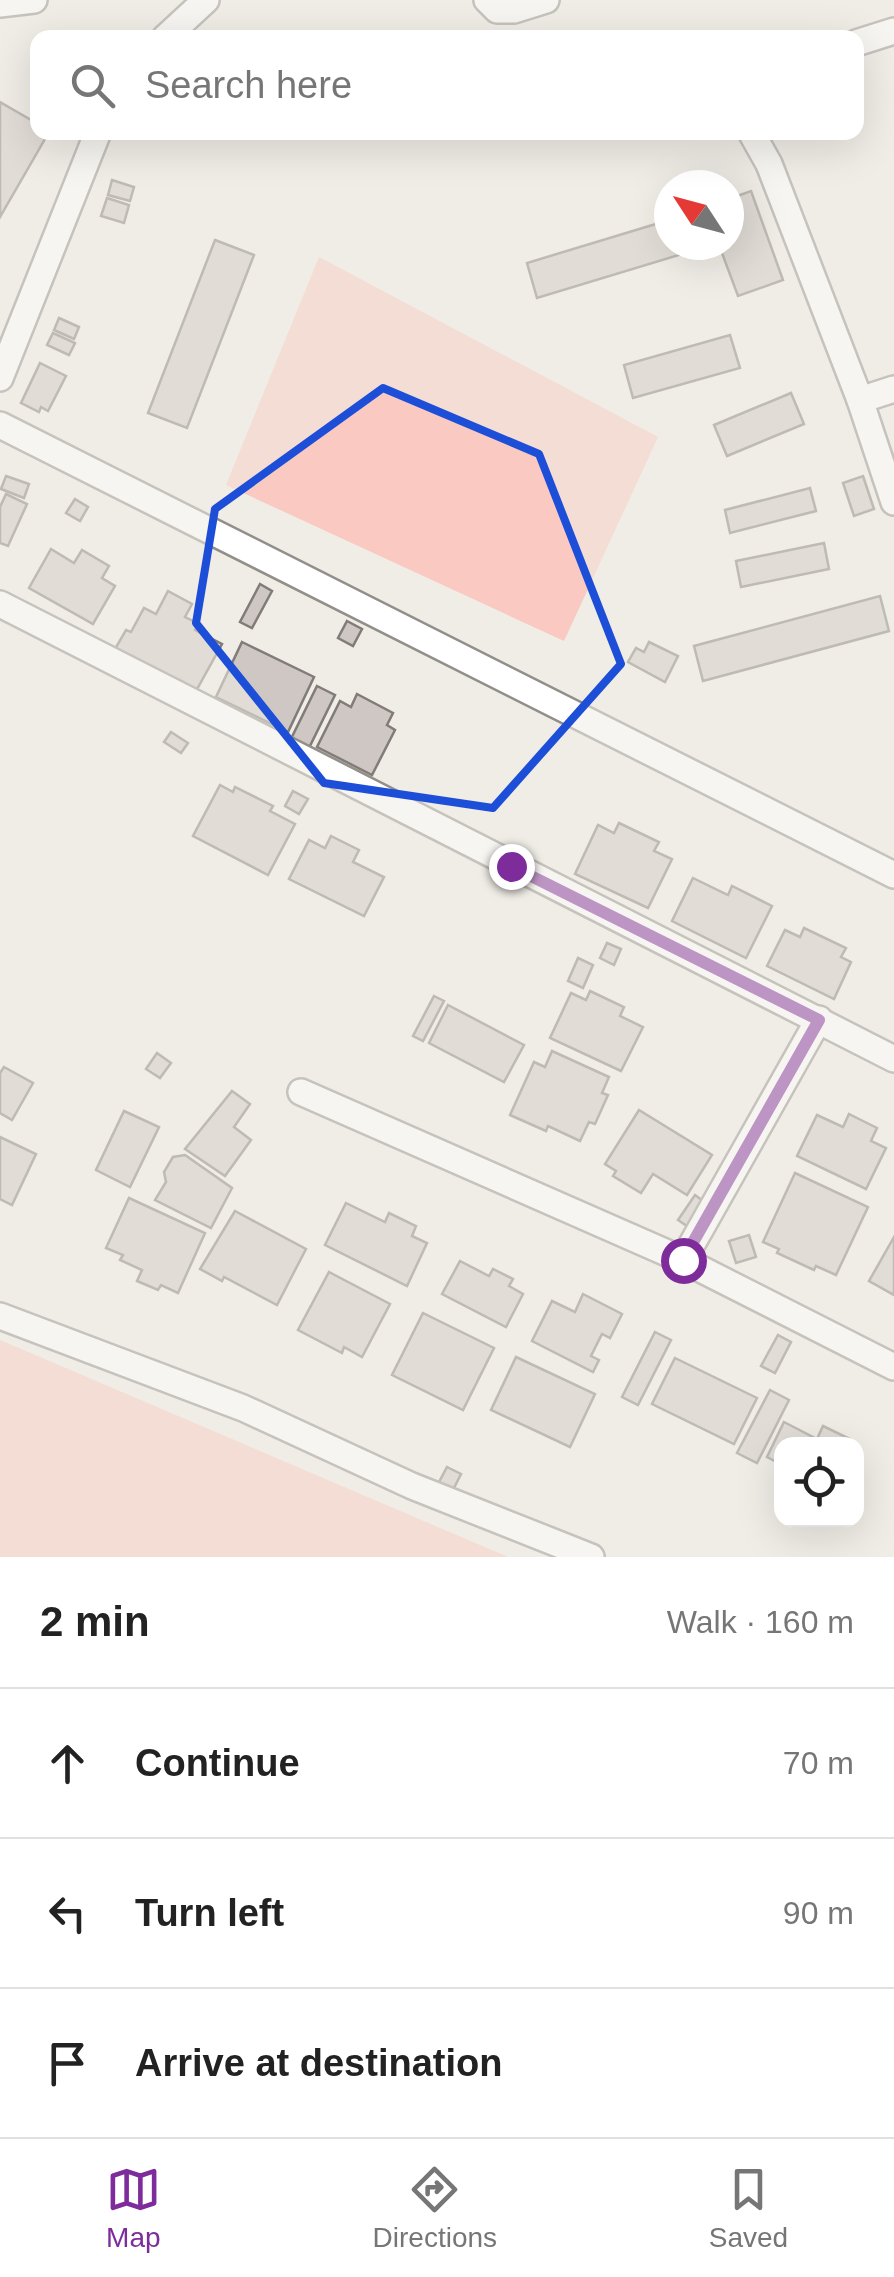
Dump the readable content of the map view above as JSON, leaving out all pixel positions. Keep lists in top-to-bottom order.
{
  "north": "top left",
  "page": {
    "search": "Search here",
    "heading": ["2 min", "Walk · 160 m"],
    "list": [
      ["Continue", "70 m"],
      ["Turn left", "90 m"],
      "Arrive at destination"
    ],
    "nav": ["Map", "Directions", "Saved"]
  }
}
